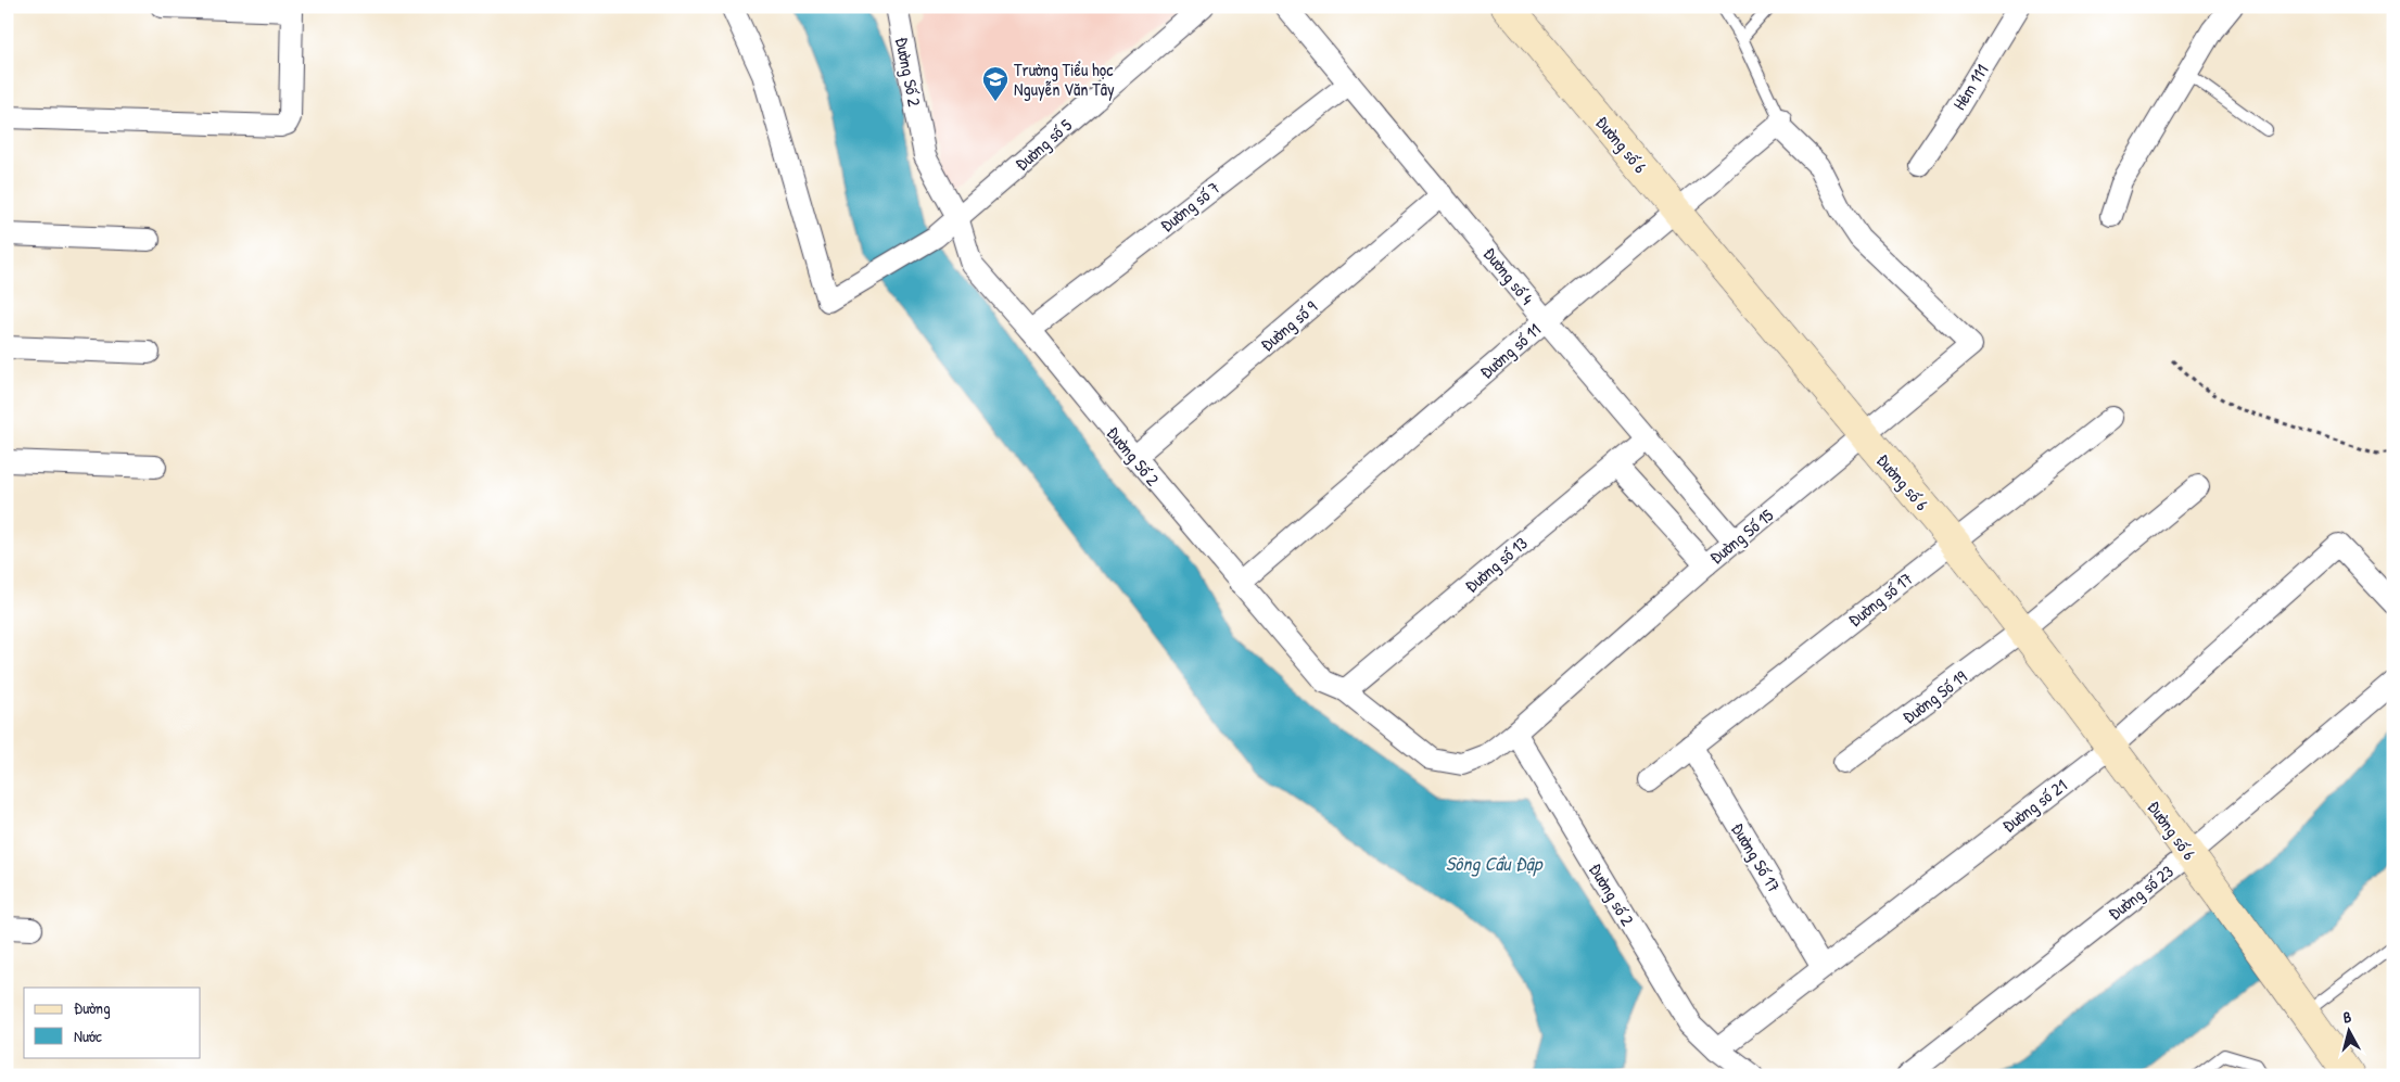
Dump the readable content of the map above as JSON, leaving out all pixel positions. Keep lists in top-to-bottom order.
{
  "streets": {
    "street": [
      "Đường Số 2",
      "Hẻm 111",
      "Đường số 5",
      "Đường số 6",
      "Đường số 7",
      "Đường số 4",
      "Đường số 9",
      "Đường số 11",
      "Đường Số 15",
      "Đường số 13",
      "Đường số 17",
      "Đường Số 19",
      "Đường số 21",
      "Đường Số 17",
      "Đường số 23",
      "Đường số 2"
    ]
  },
  "crossings": [
    ["Đường Số 2", "Đường số 5"],
    ["Đường Số 2", "Đường số 7"],
    ["Đường Số 2", "Đường số 9"],
    ["Đường Số 2", "Đường số 11"],
    ["Đường Số 2", "Đường Số 15"],
    ["Đường Số 2", "Đường số 13"],
    ["Đường Số 2", "Đường số 2"],
    ["Đường số 6", "Đường số 11"],
    ["Đường số 6", "Đường Số 15"],
    ["Đường số 6", "Đường số 17"],
    ["Đường số 6", "Đường Số 19"],
    ["Đường số 6", "Đường số 21"],
    ["Đường số 6", "Đường số 23"],
    ["Đường số 7", "Đường số 4"],
    ["Đường số 4", "Đường số 9"],
    ["Đường số 4", "Đường số 11"],
    ["Đường số 4", "Đường Số 15"],
    ["Đường số 4", "Đường số 13"],
    ["Đường số 11", "Đường Số 15"],
    ["Đường Số 15", "Đường số 2"],
    ["Đường số 17", "Đường Số 17"],
    ["Đường số 21", "Đường Số 17"],
    ["Đường số 21", "Đường số 2"]
  ],
  "water": ["Sông Cầu Đập"],
  "places": {
    "school or university": ["Trường Tiểu học Nguyễn Văn Tây"]
  },
  "legend": ["Đường", "Nước"],
  "north": "top"
}
